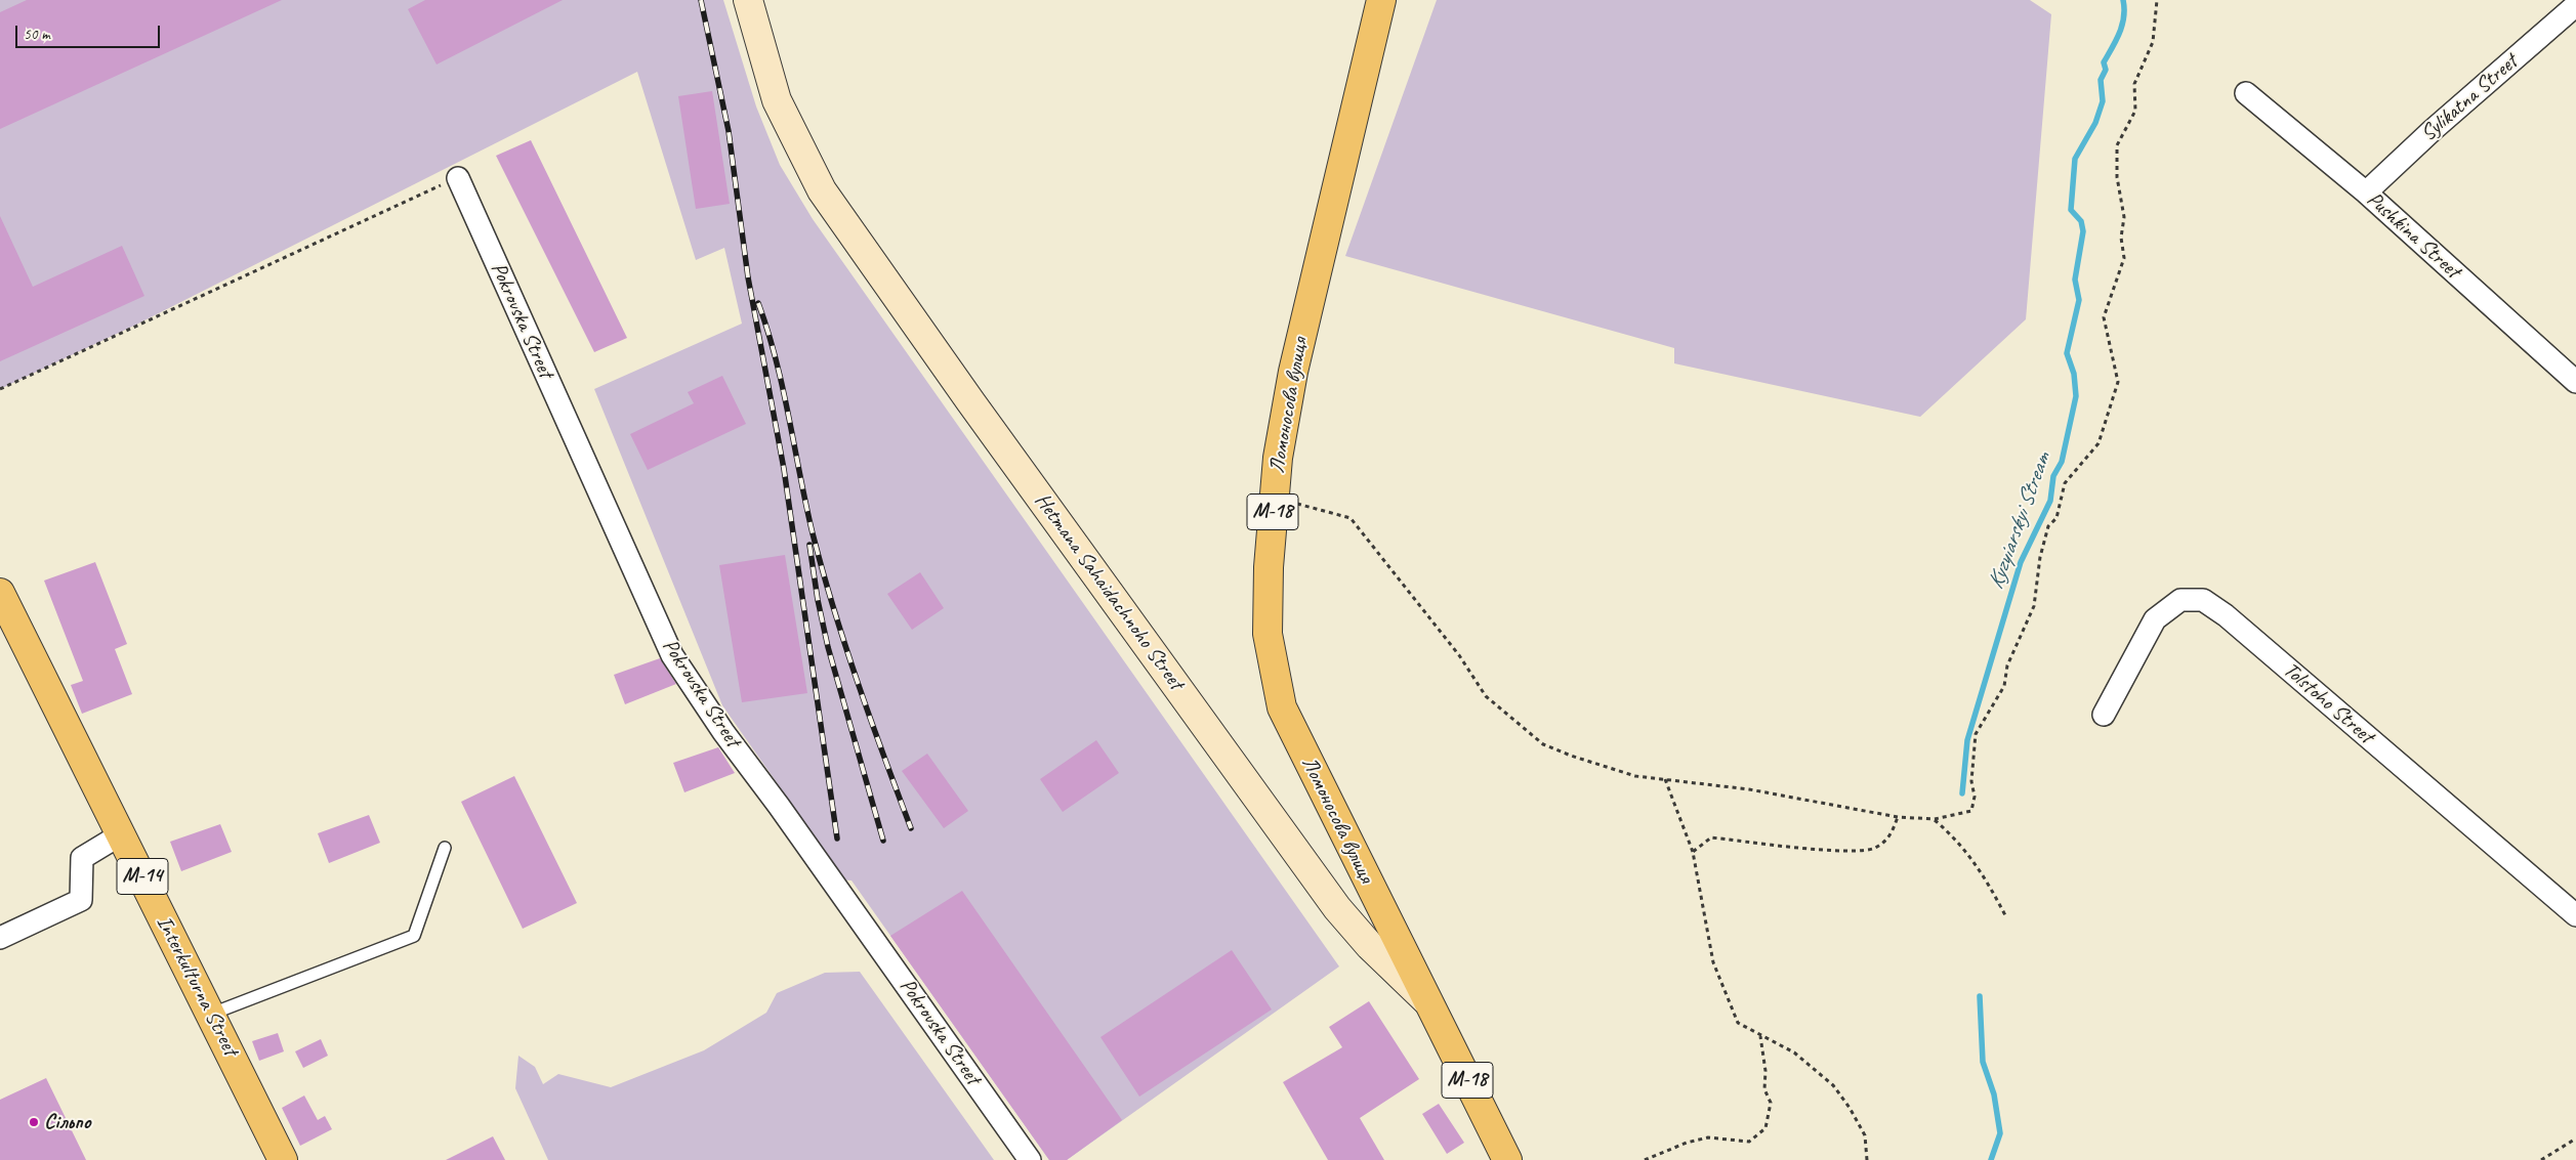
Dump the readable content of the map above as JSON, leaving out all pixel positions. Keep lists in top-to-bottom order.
{
  "streets": {
    "highway": [
      "Ломоносова вулиця",
      "М-18",
      "Hetmana Sahaidachnoho Street",
      "М-14",
      "Interkulturna Street"
    ],
    "street": [
      "Sylikatna Street",
      "Pushkina Street",
      "Pokrovska Street",
      "Tolstoho Street"
    ]
  },
  "crossings": [
    ["Sylikatna Street", "Pushkina Street"],
    ["Ломоносова вулиця", "Hetmana Sahaidachnoho Street"]
  ],
  "water": ["Kyzyiarskyi Stream"],
  "places": ["Сільпо"],
  "scale_bar": "50 m"
}
